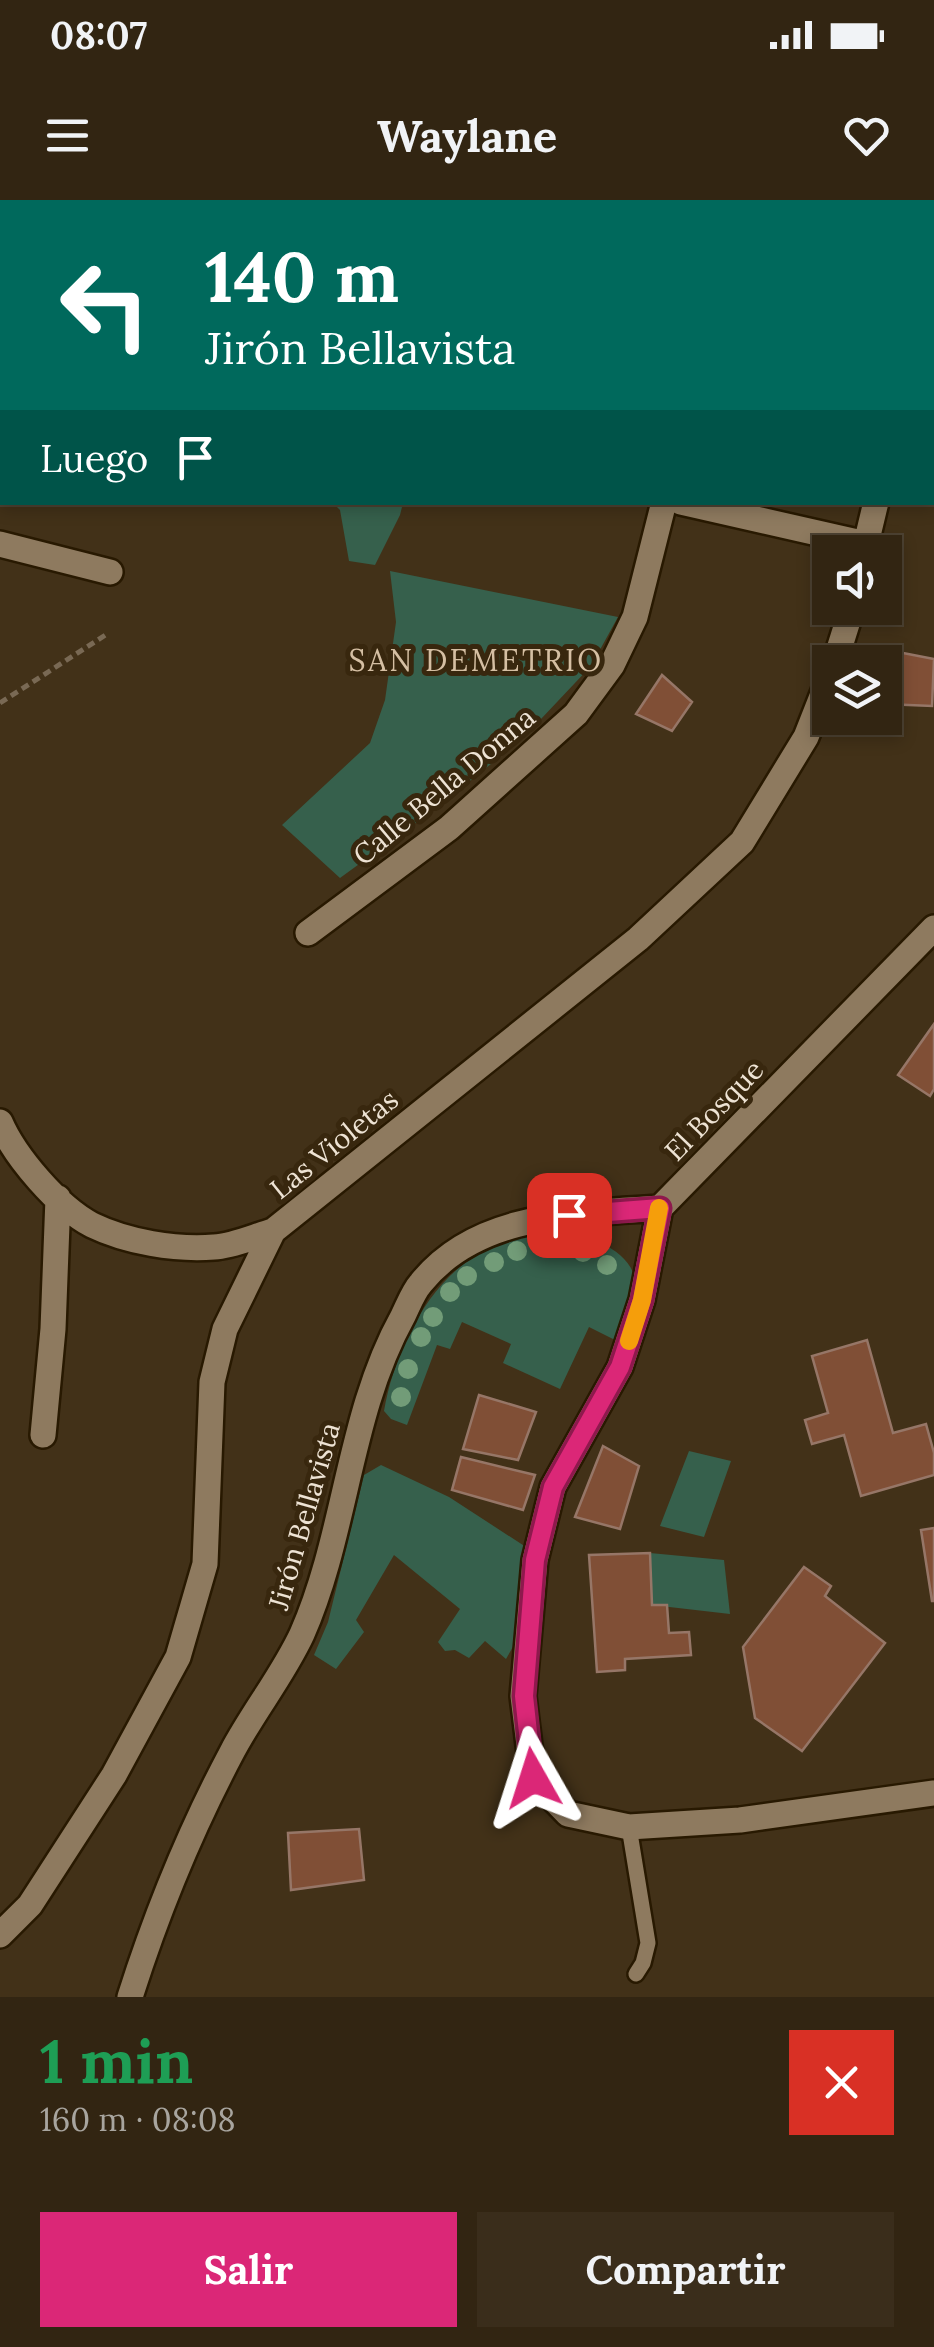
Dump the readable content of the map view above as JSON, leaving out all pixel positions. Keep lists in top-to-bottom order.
{
  "streets": {
    "street": [
      "Calle Bella Donna",
      "El Bosque",
      "Las Violetas",
      "Jirón Bellavista"
    ]
  },
  "crossings": [
    ["El Bosque", "Jirón Bellavista"]
  ],
  "districts": ["SAN DEMETRIO"],
  "page": {
    "status": "08:07",
    "header": "Waylane",
    "turn": ["140 m", "Jirón Bellavista"],
    "then": "Luego",
    "heading": ["1 min", "160 m · 08:08"],
    "buttons": ["Salir", "Compartir"]
  }
}
